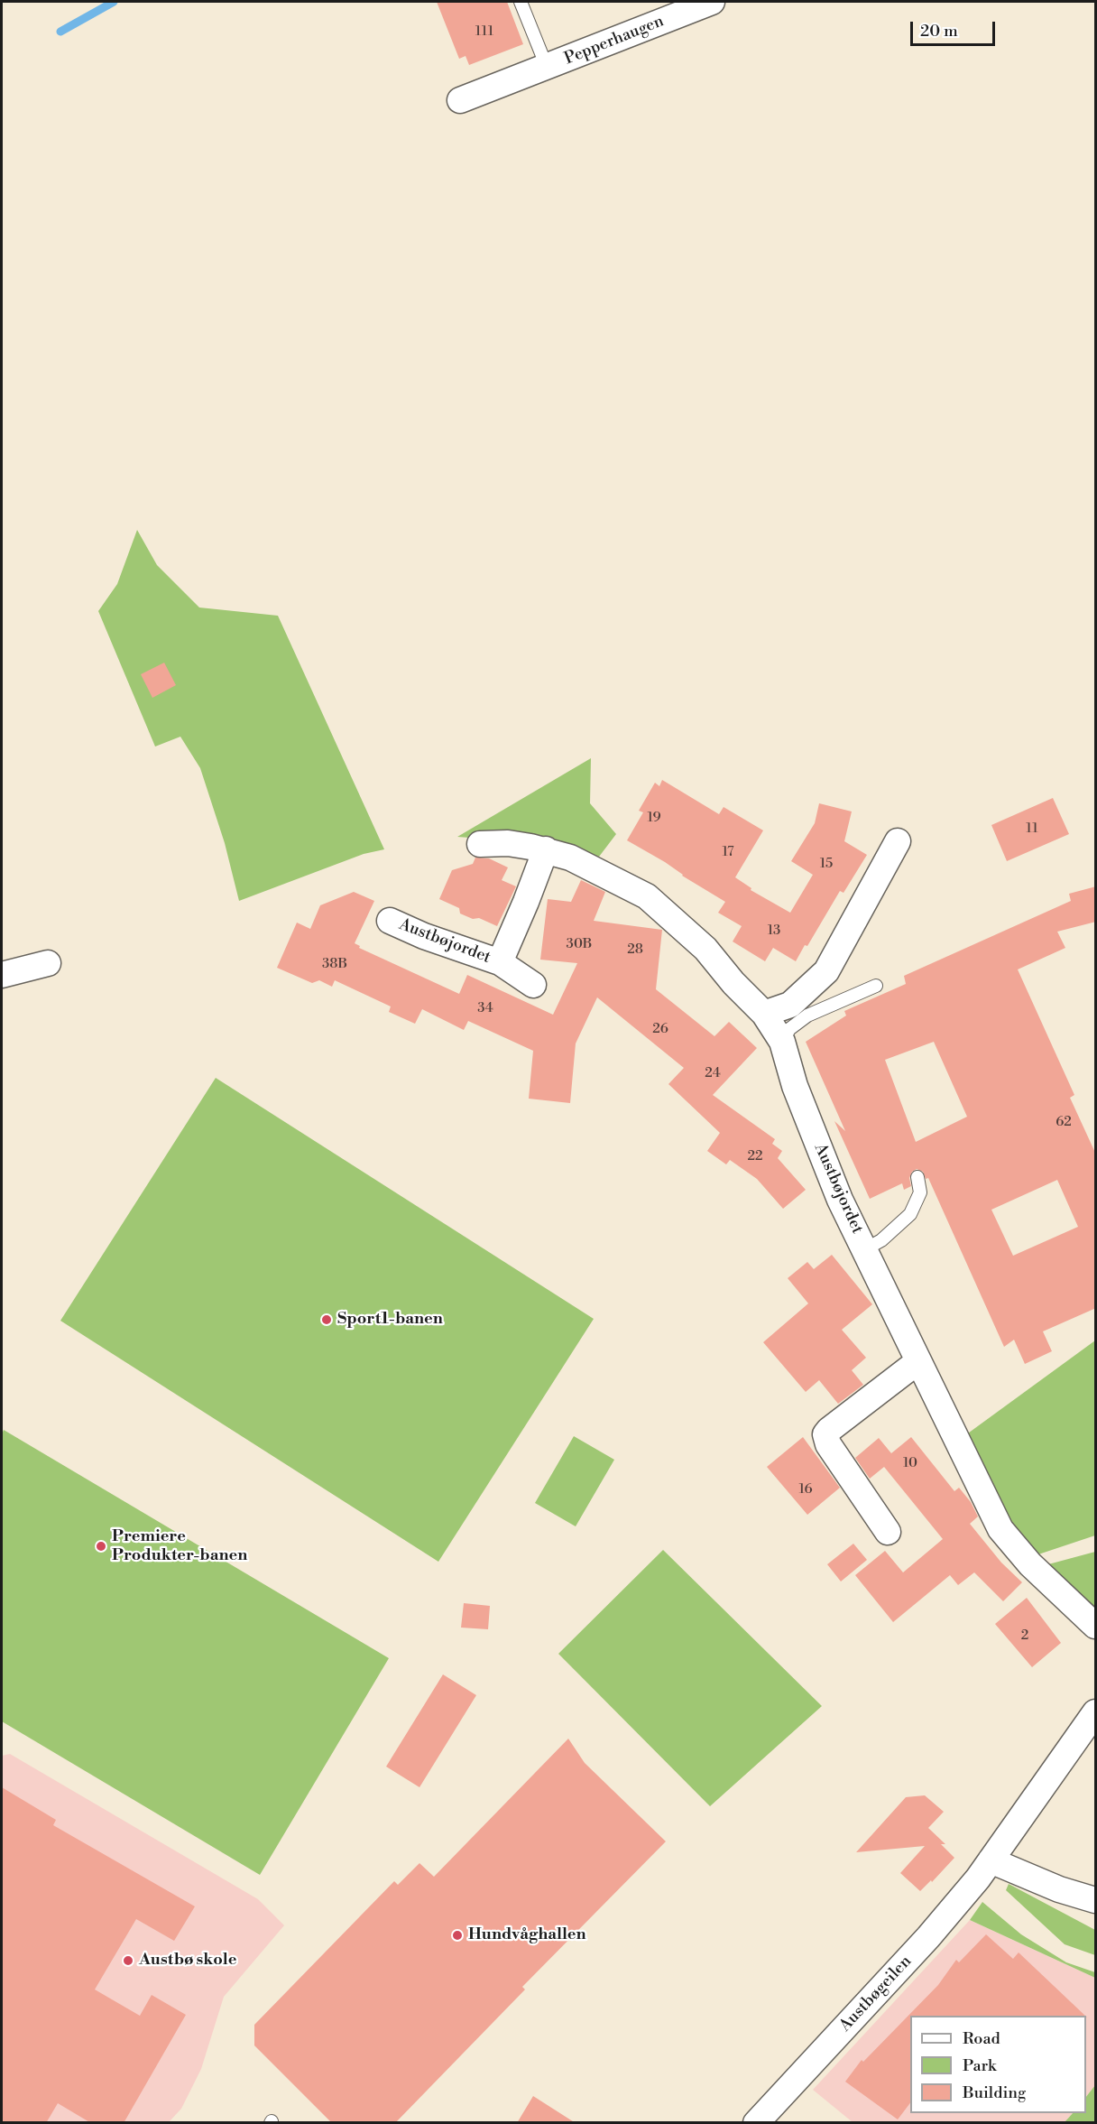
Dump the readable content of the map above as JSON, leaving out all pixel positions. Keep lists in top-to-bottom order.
{
  "streets": {
    "street": ["Pepperhaugen", "Austbøjordet", "Austbøgeilen"]
  },
  "places": [
    "Sport1-banen",
    "Premiere Produkter-banen",
    "Hundvåghallen",
    "Austbø skole"
  ],
  "house_numbers": [
    "111",
    "19",
    "11",
    "17",
    "15",
    "13",
    "30B",
    "28",
    "38B",
    "34",
    "26",
    "24",
    "62",
    "22",
    "10",
    "16",
    "2"
  ],
  "legend": ["Road", "Park", "Building"],
  "scale_bar": "20 m"
}
